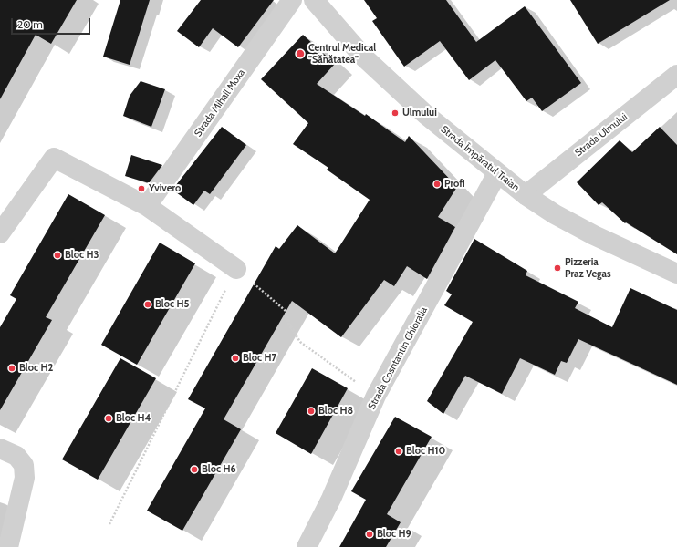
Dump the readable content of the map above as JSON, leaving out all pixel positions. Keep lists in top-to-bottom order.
{
  "streets": {
    "street": [
      "Strada Mihail Moxa",
      "Strada Ulmului",
      "Strada Împăratul Traian",
      "Strada Cosntantin Chioralia"
    ]
  },
  "crossings": [
    ["Strada Ulmului", "Strada Împăratul Traian"],
    ["Strada Împăratul Traian", "Strada Cosntantin Chioralia"]
  ],
  "places": [
    "Centrul Medical \"Sănătatea\"",
    "Ulmului",
    "Profi",
    "Yvivero",
    "Bloc H3",
    "Pizzeria Praz Vegas",
    "Bloc H5",
    "Bloc H7",
    "Bloc H2",
    "Bloc H8",
    "Bloc H4",
    "Bloc H10",
    "Bloc H6",
    "Bloc H9"
  ],
  "scale_bar": "20 m"
}
